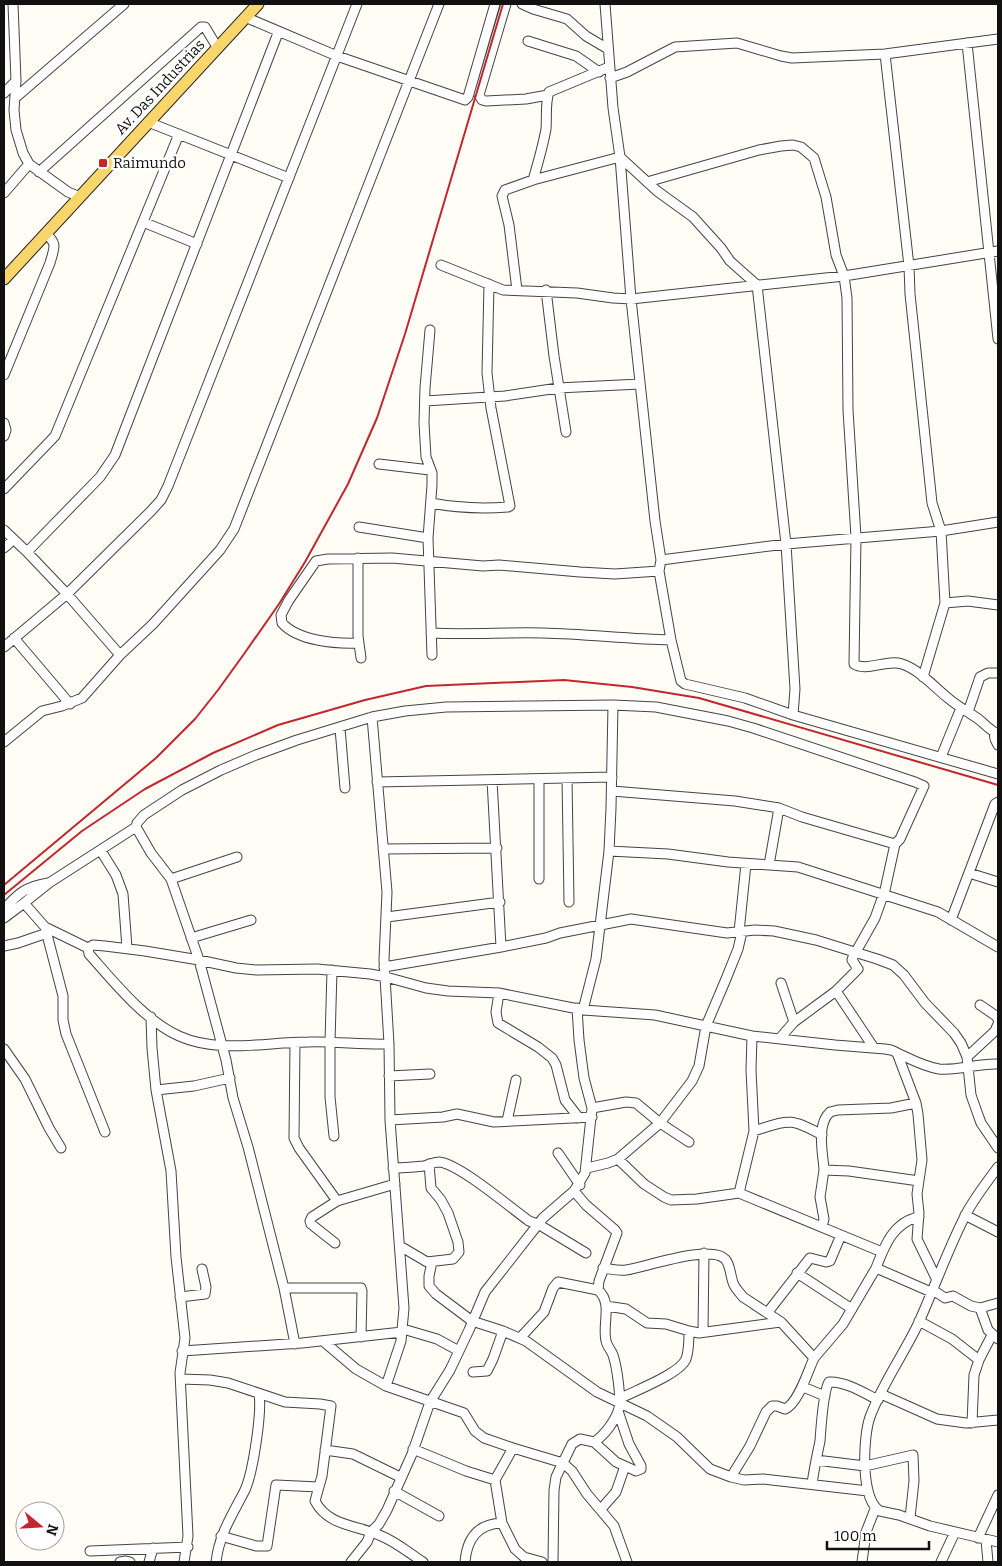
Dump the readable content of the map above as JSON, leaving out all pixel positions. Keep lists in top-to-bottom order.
{
  "streets": {
    "main road": ["Av. Das Industrias"]
  },
  "places": {
    "transit": ["Raimundo"]
  },
  "scale_bar": "100 m",
  "north": "right"
}
